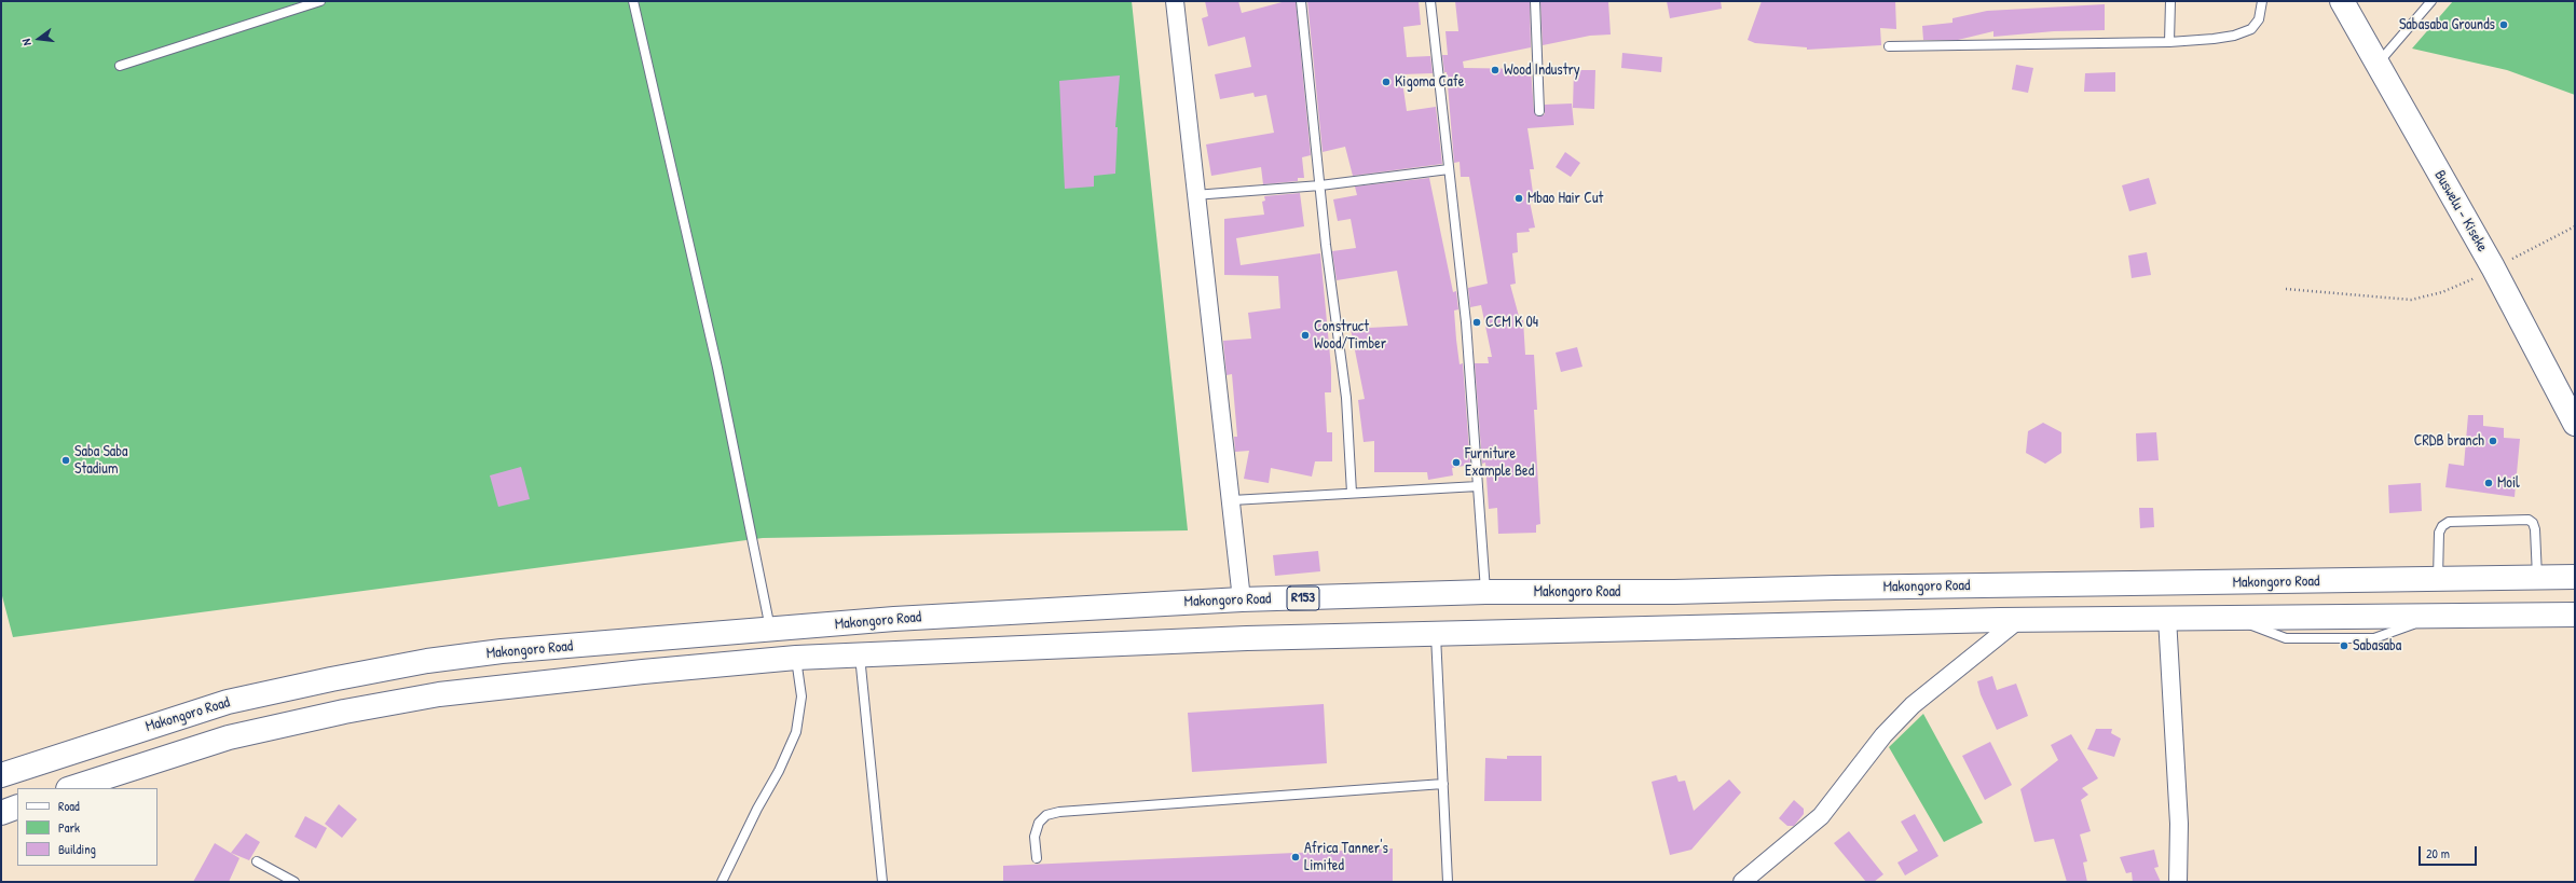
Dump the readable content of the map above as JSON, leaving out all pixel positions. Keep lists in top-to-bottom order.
{
  "streets": {
    "main road": ["Buswelu - Kiseke", "Makongoro Road", "R153"]
  },
  "places": [
    "Sabasaba Grounds",
    "Wood Industry",
    "Kigoma Cafe",
    "Mbao Hair Cut",
    "CCM K 04",
    "Construct Wood/Timber",
    "CRDB branch",
    "Saba Saba Stadium",
    "Furniture Example Bed",
    "Moil",
    "Sabasaba",
    "Africa Tanner's Limited"
  ],
  "legend": ["Road", "Park", "Building"],
  "scale_bar": "20 m",
  "north": "left"
}
